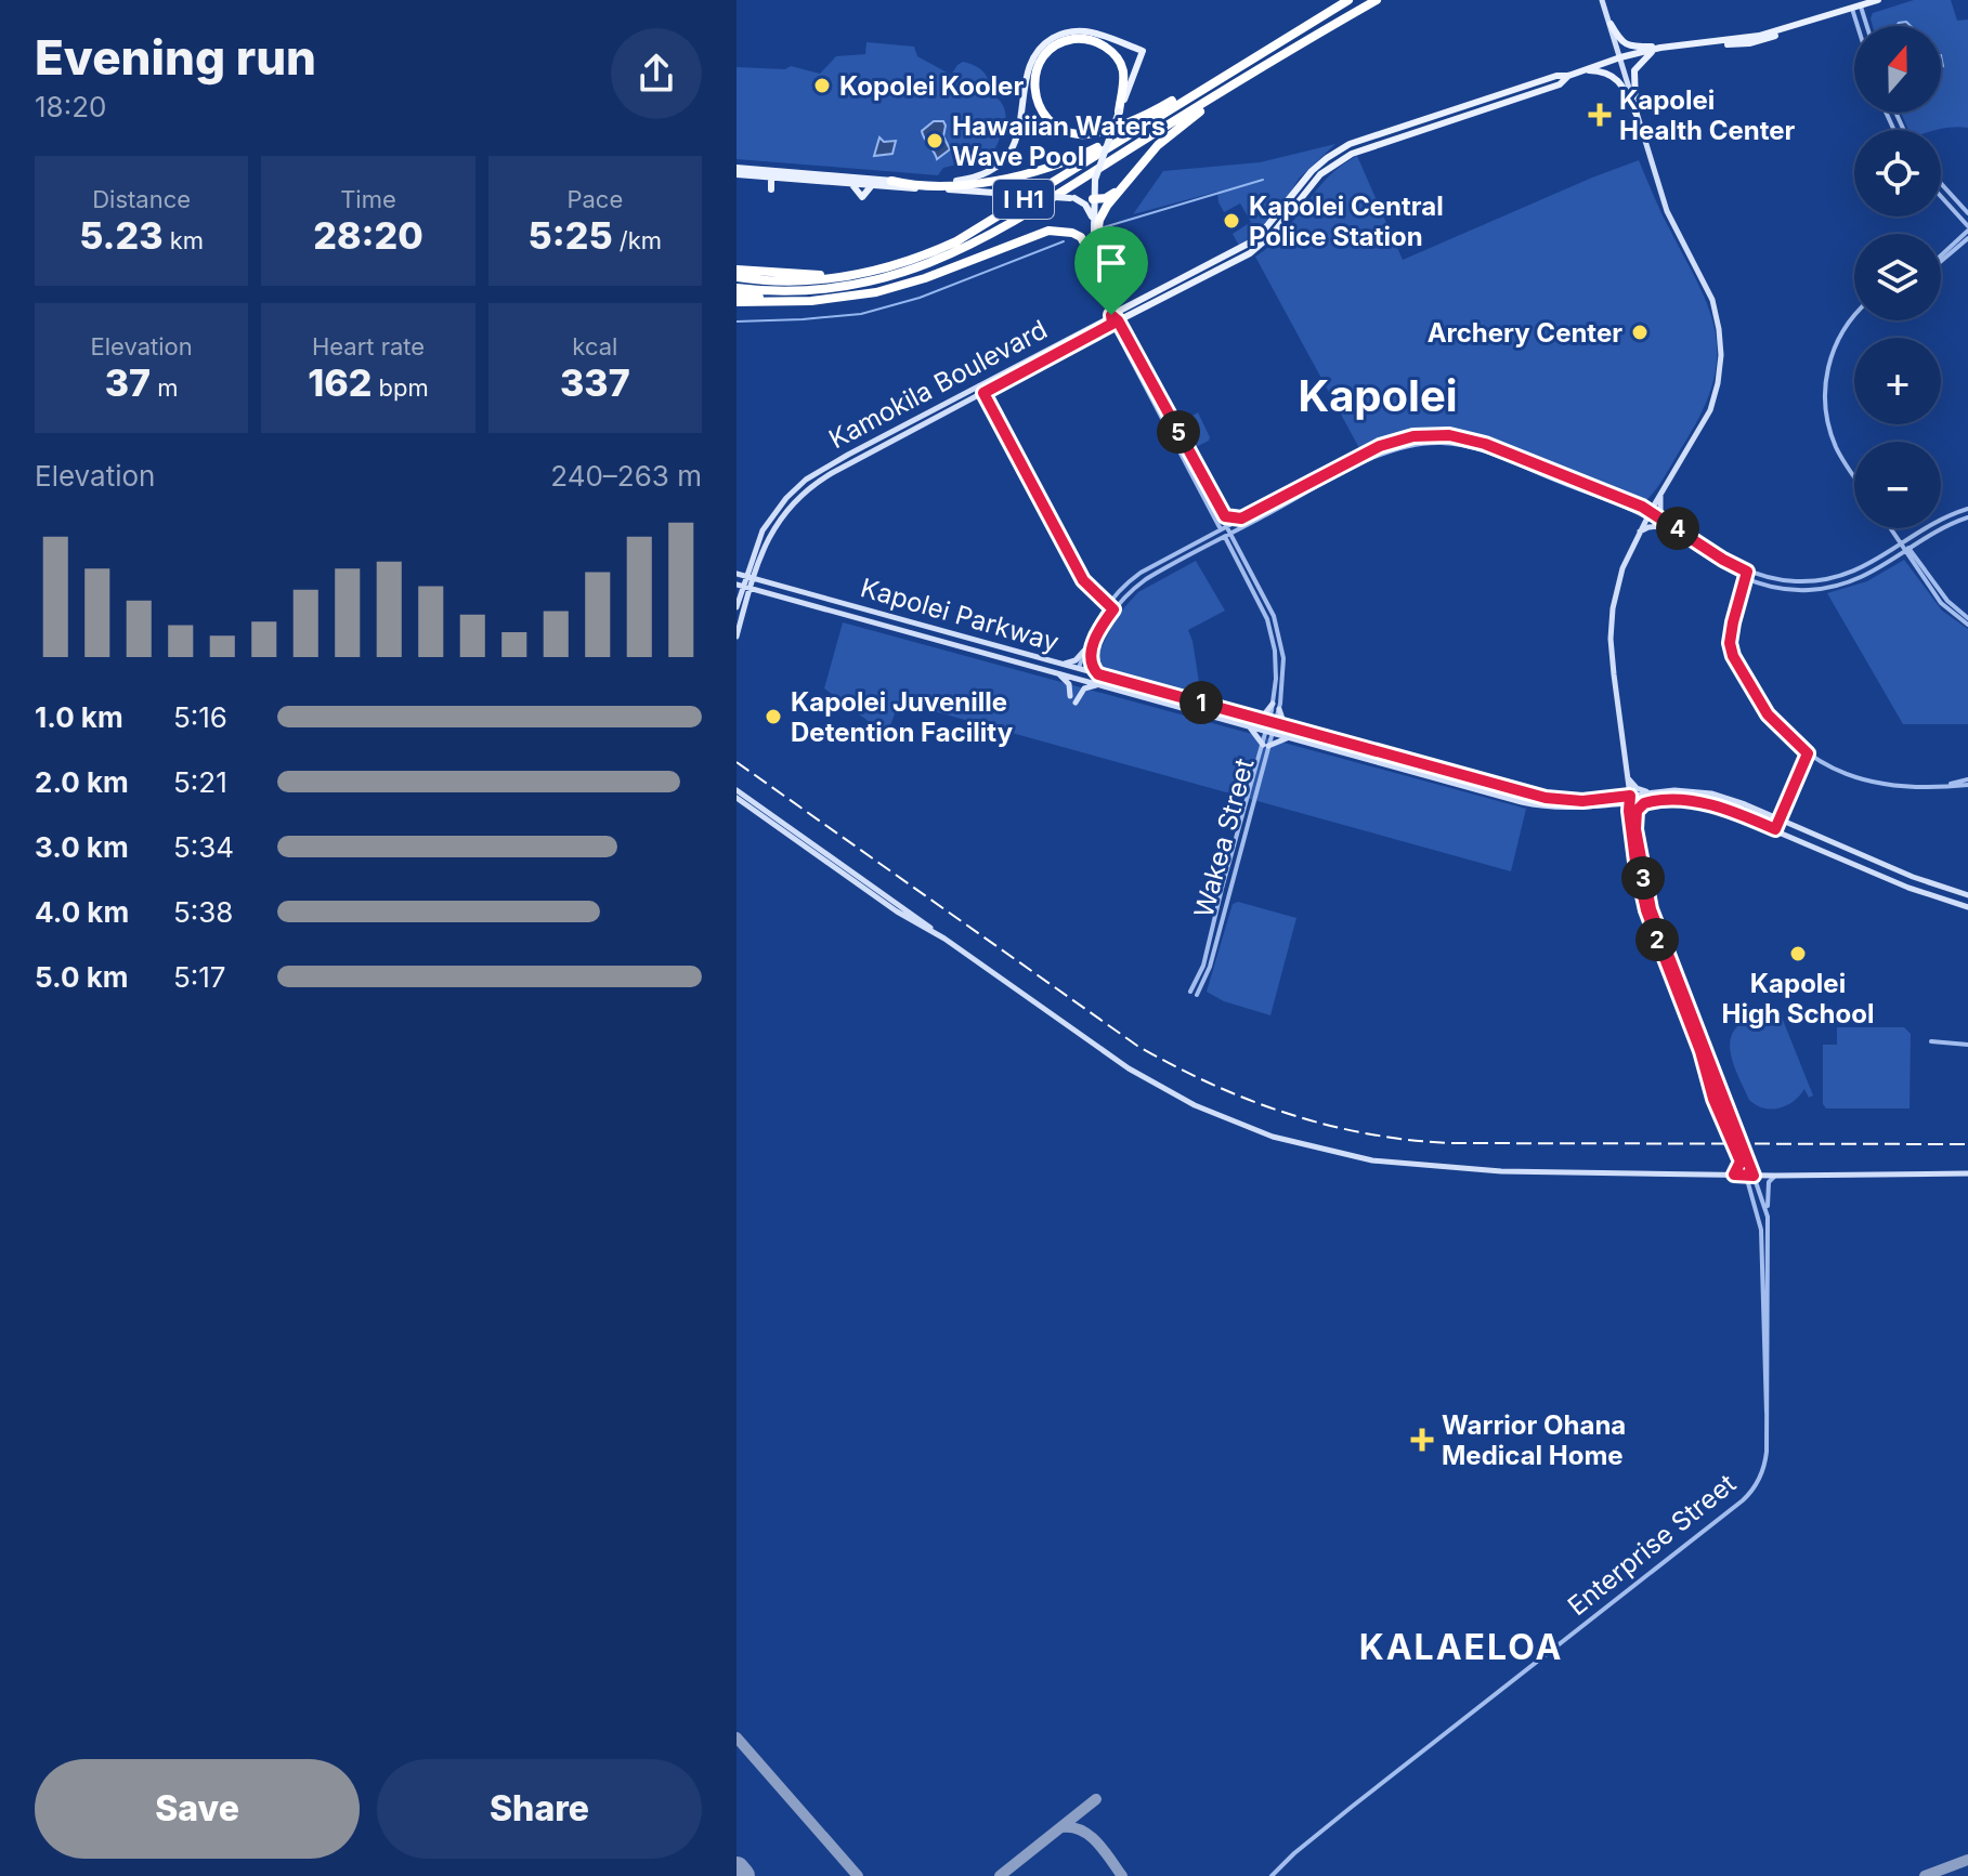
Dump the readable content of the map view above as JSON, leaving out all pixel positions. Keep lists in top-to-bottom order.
{
  "streets": {
    "highway": ["I H1"],
    "main road": ["Kamokila Boulevard", "Kapolei Parkway", "Wakea Street"],
    "street": ["Enterprise Street"]
  },
  "crossings": [
    ["Kamokila Boulevard", "Kapolei Parkway"],
    ["Kamokila Boulevard", "Wakea Street"],
    ["Kapolei Parkway", "Wakea Street"]
  ],
  "districts": ["Kapolei", "KALAELOA"],
  "places": {
    "other": [
      "Kopolei Kooler",
      "Hawaiian Waters Wave Pool",
      "Kapolei Central Police Station",
      "Archery Center",
      "Kapolei Juvenille Detention Facility",
      "Kapolei High School"
    ],
    "health": ["Kapolei Health Center", "Warrior Ohana Medical Home"]
  },
  "north": "top",
  "page": {
    "heading": ["Evening run", "18:20"],
    "map_buttons": ["+", "−"],
    "stats": [
      ["Distance", "5.23 km"],
      ["Time", "28:20"],
      ["Pace", "5:25 /km"],
      ["Elevation", "37 m"],
      ["Heart rate", "162 bpm"],
      ["kcal", "337"]
    ],
    "pins": [
      "5",
      "4",
      "1",
      "3",
      "2"
    ],
    "chart": ["Elevation", "240–263 m"],
    "list": [
      {
        "name": "1.0 km",
        "note": "5:16"
      },
      {
        "name": "2.0 km",
        "note": "5:21"
      },
      {
        "name": "3.0 km",
        "note": "5:34"
      },
      {
        "name": "4.0 km",
        "note": "5:38"
      },
      {
        "name": "5.0 km",
        "note": "5:17"
      }
    ],
    "buttons": ["Save", "Share"]
  }
}
